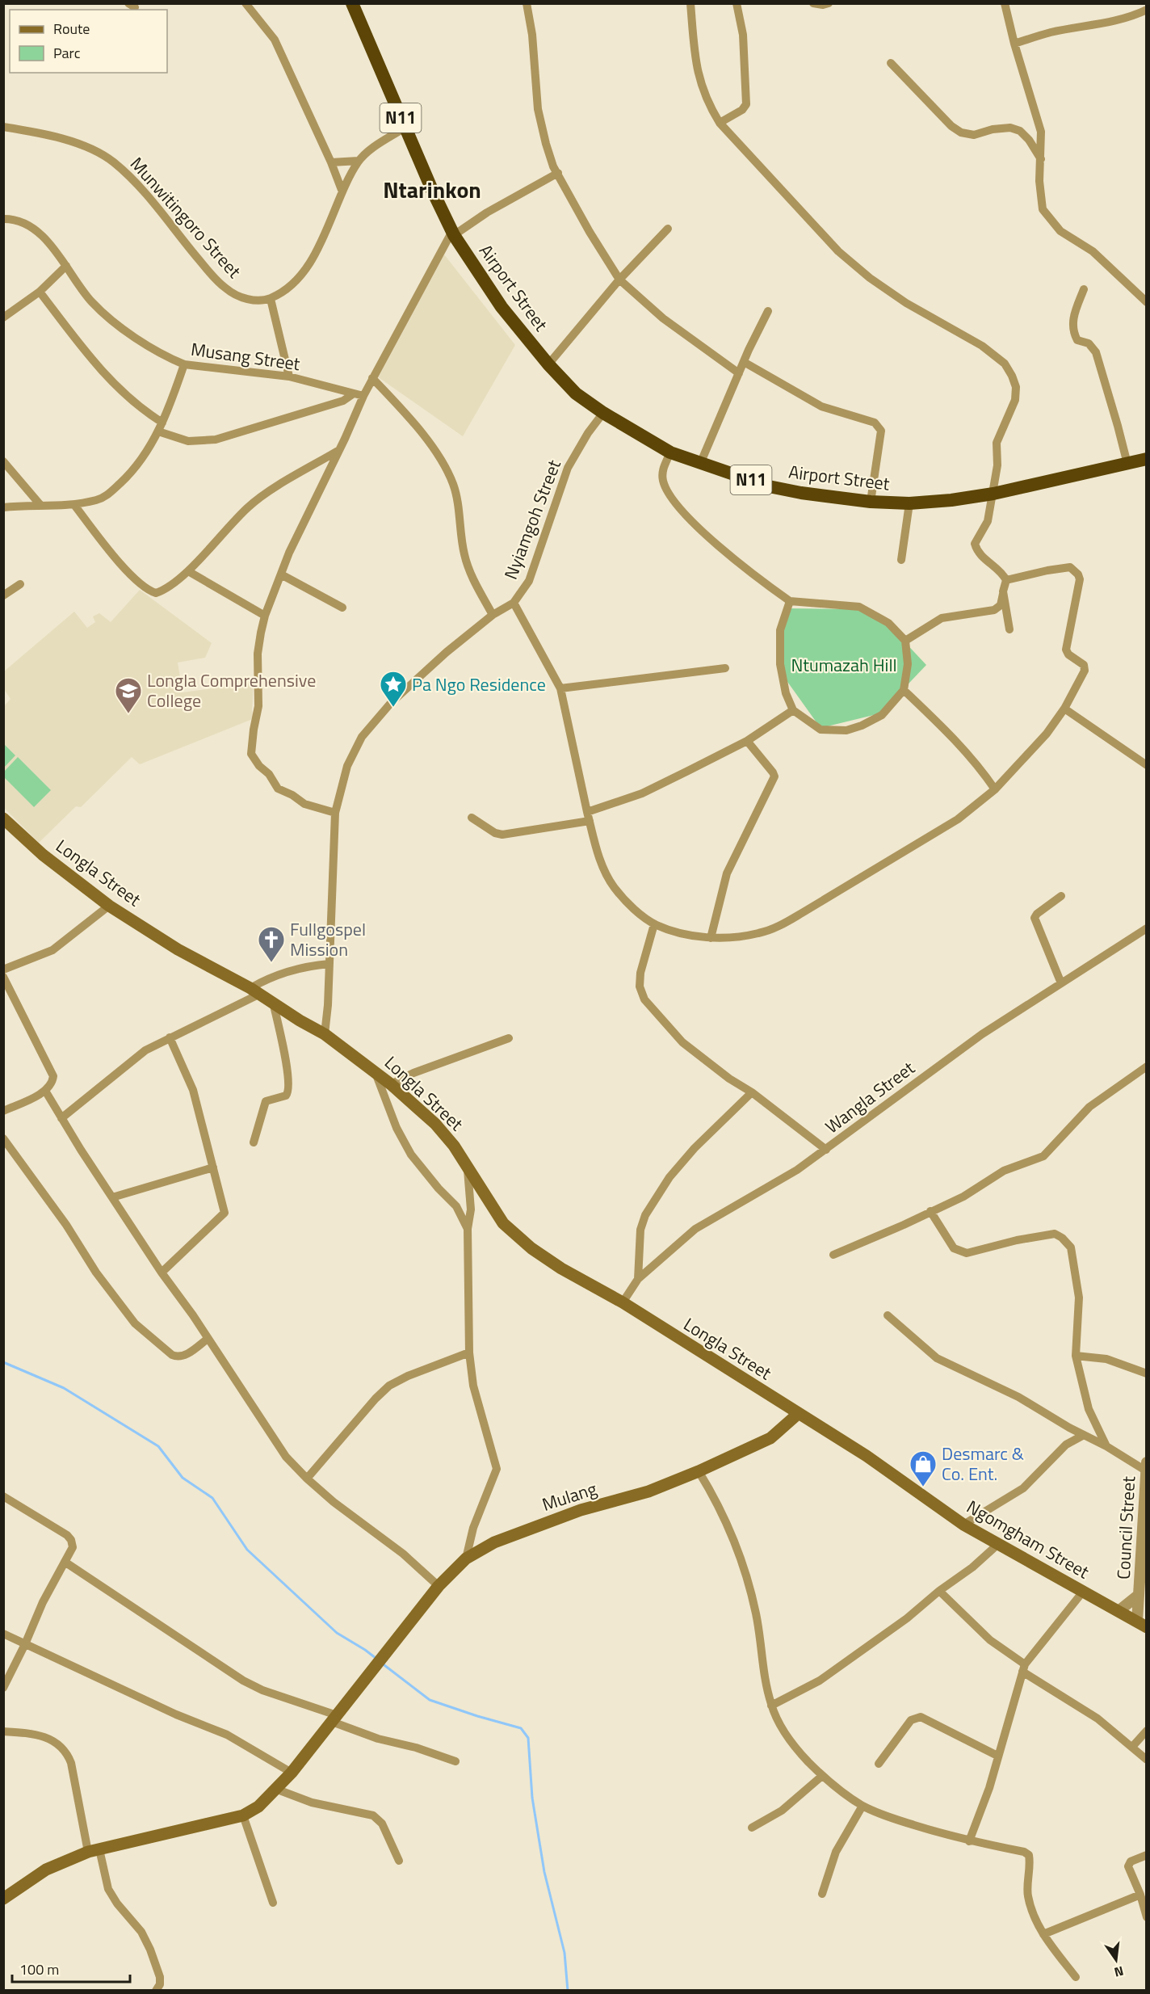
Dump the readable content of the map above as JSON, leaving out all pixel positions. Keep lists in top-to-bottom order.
{
  "streets": {
    "highway": ["N11", "Airport Street"],
    "main road": ["Longla Street", "Mulang", "Ngomgham Street"],
    "street": [
      "Munwitingoro Street",
      "Musang Street",
      "Nyiamgoh Street",
      "Wangla Street",
      "Council Street"
    ]
  },
  "crossings": [
    ["N11", "Airport Street"],
    ["Airport Street", "Nyiamgoh Street"],
    ["Nyiamgoh Street", "Longla Street"],
    ["Longla Street", "Wangla Street"],
    ["Longla Street", "Mulang"],
    ["Longla Street", "Ngomgham Street"],
    ["Mulang", "Ngomgham Street"],
    ["Council Street", "Ngomgham Street"]
  ],
  "districts": ["Ntarinkon"],
  "parks": ["Ntumazah Hill"],
  "places": {
    "place": ["Pa Ngo Residence"],
    "school or university": ["Longla Comprehensive College"],
    "church": ["Fullgospel Mission"],
    "shop": ["Desmarc & Co. Ent."]
  },
  "legend": ["Route", "Parc"],
  "scale_bar": "100 m",
  "north": "bottom"
}
